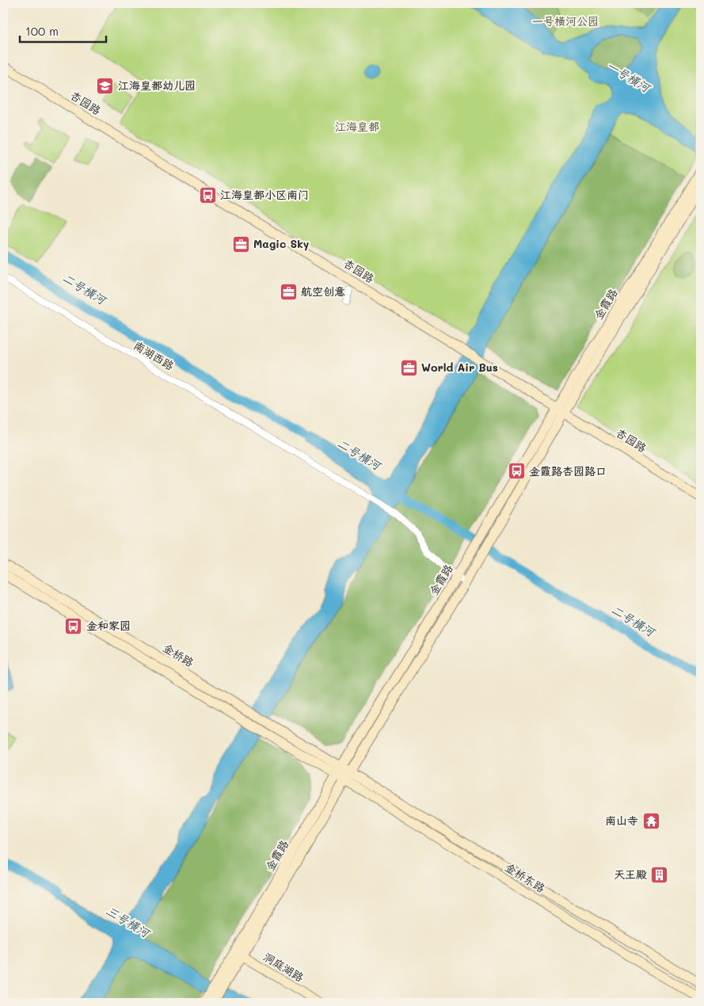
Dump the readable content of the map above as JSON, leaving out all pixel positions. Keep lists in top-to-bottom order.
{
  "streets": {
    "street": [
      "杏园路",
      "金霞路",
      "南湖西路",
      "金桥路",
      "金桥东路",
      "洞庭湖路"
    ]
  },
  "crossings": [
    ["杏园路", "金霞路"],
    ["金霞路", "南湖西路"],
    ["金霞路", "金桥路"],
    ["金霞路", "金桥东路"],
    ["金霞路", "洞庭湖路"],
    ["金桥路", "金桥东路"]
  ],
  "water": ["一号横河", "二号横河", "三号横河"],
  "parks": ["一号横河公园", "江海皇都"],
  "places": {
    "school or university": ["江海皇都幼儿园"],
    "bus stop": ["江海皇都小区南门", "金霞路杏园路口", "金和家园"],
    "office": ["Magic Sky", "航空创意", "World Air Bus"],
    "temple": ["南山寺"],
    "building": ["天王殿"]
  },
  "scale_bar": "100 m"
}
